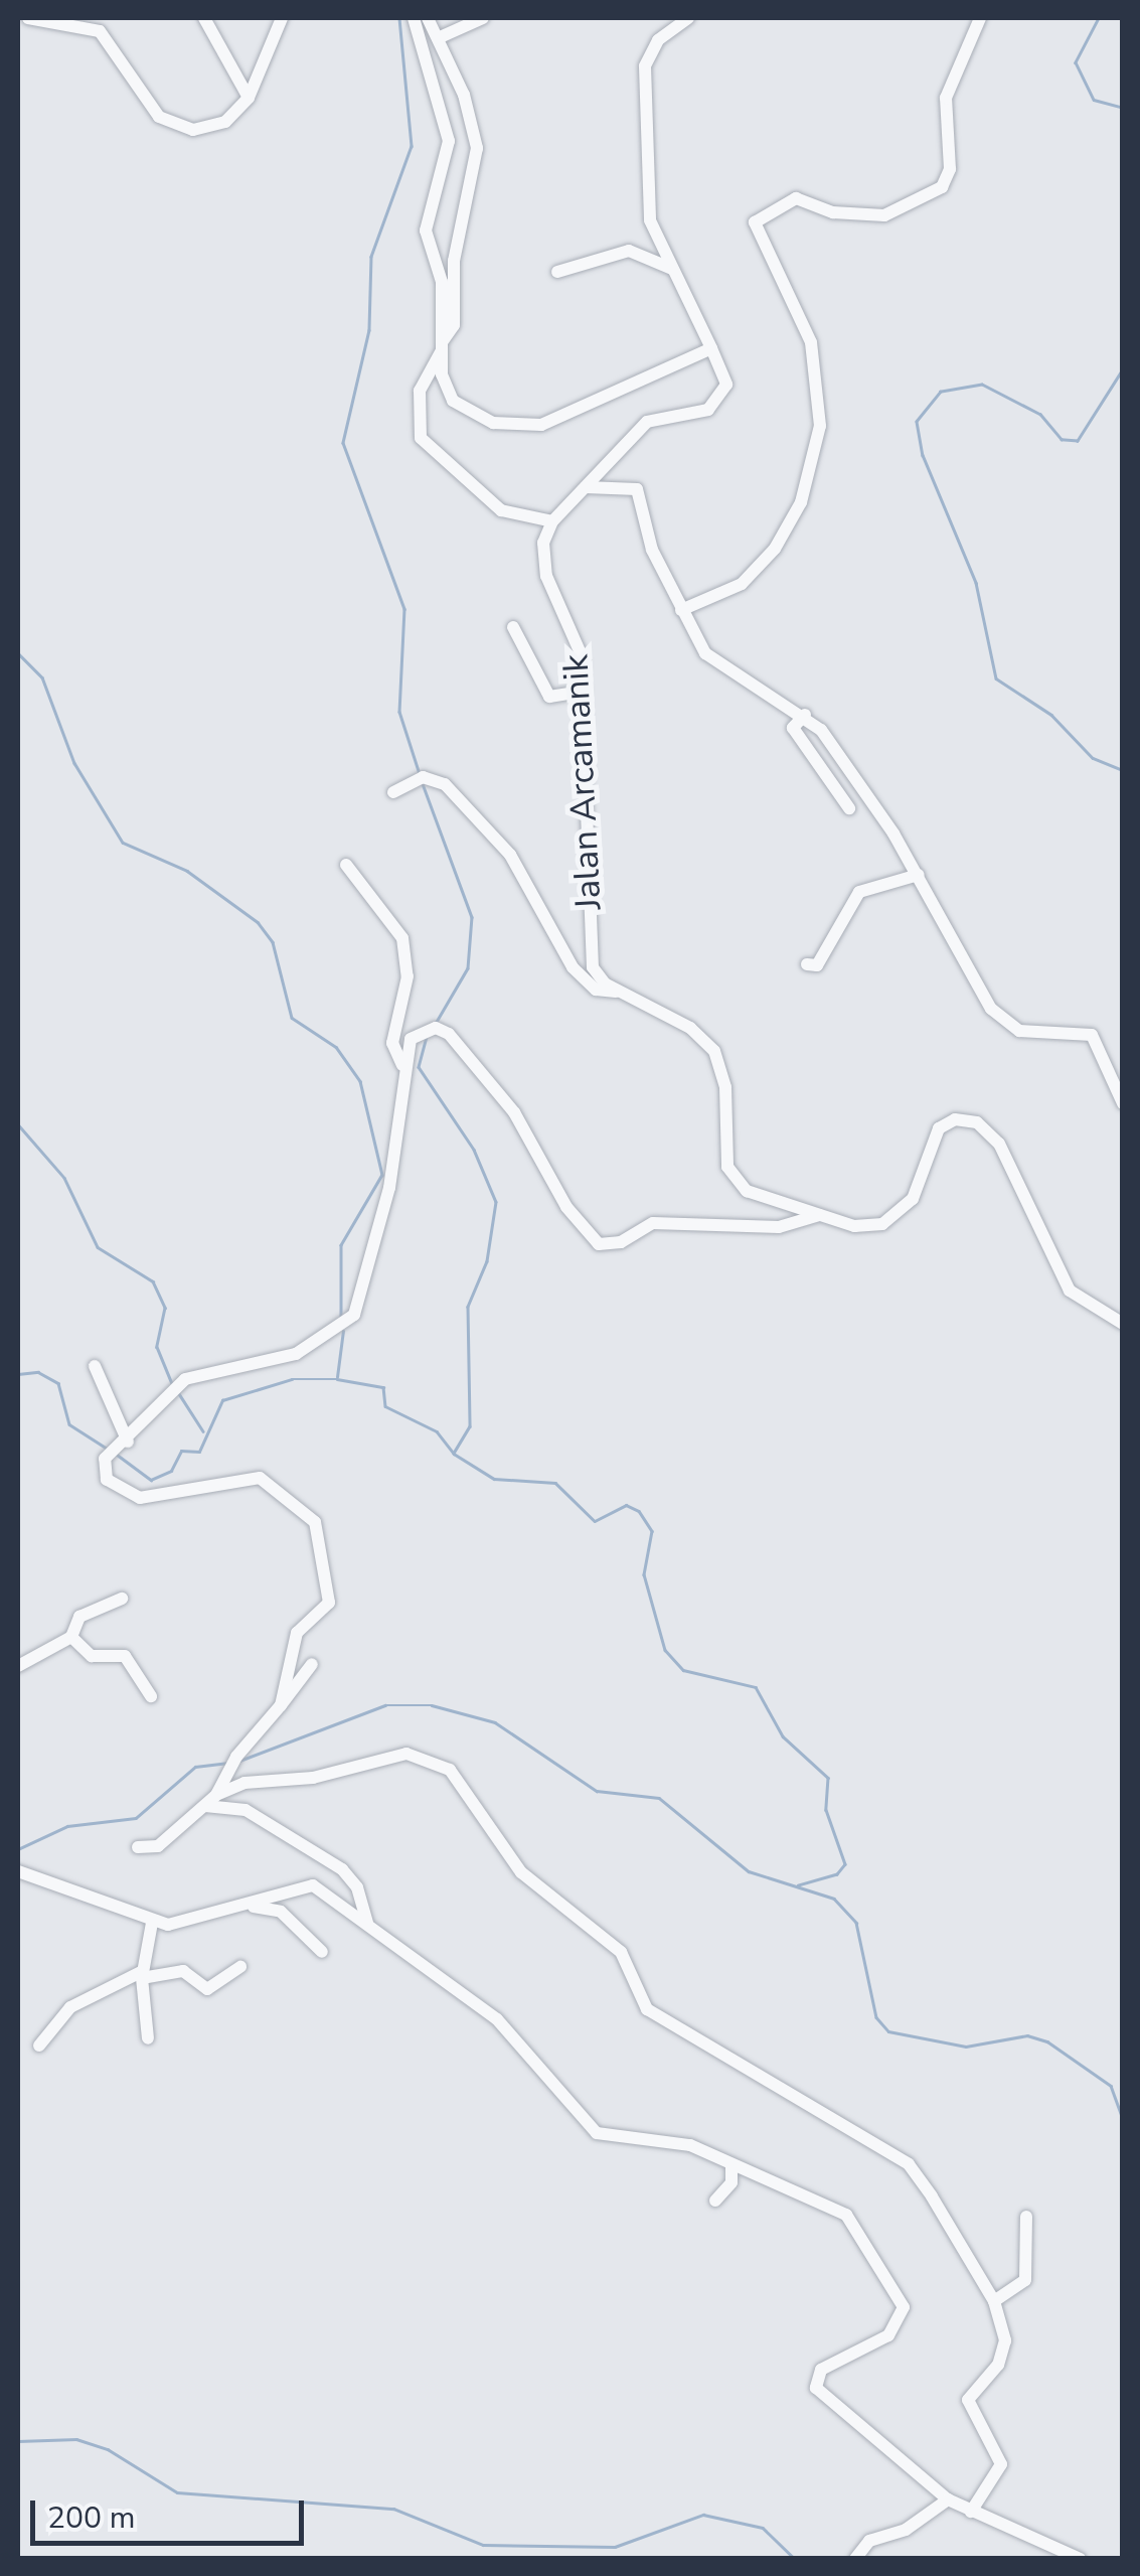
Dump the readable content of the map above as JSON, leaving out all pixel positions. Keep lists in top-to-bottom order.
{
  "streets": {
    "street": ["Jalan Arcamanik"]
  },
  "scale_bar": "200 m"
}
